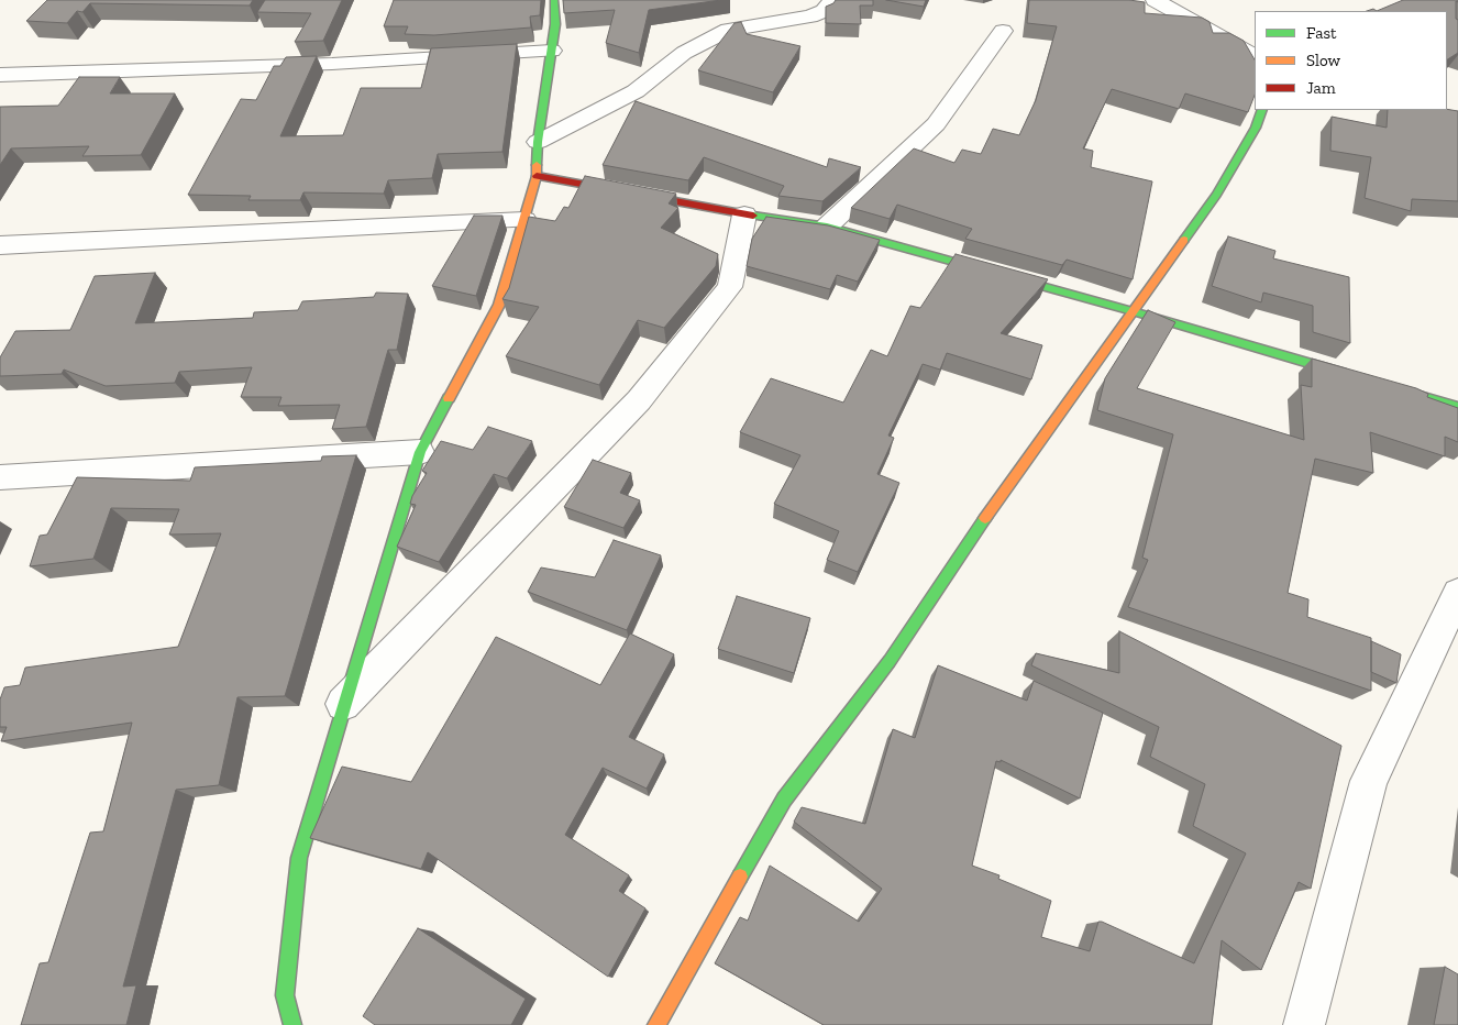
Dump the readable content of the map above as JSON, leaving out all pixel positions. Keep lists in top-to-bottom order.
{
  "legend": ["Fast", "Slow", "Jam"]
}
